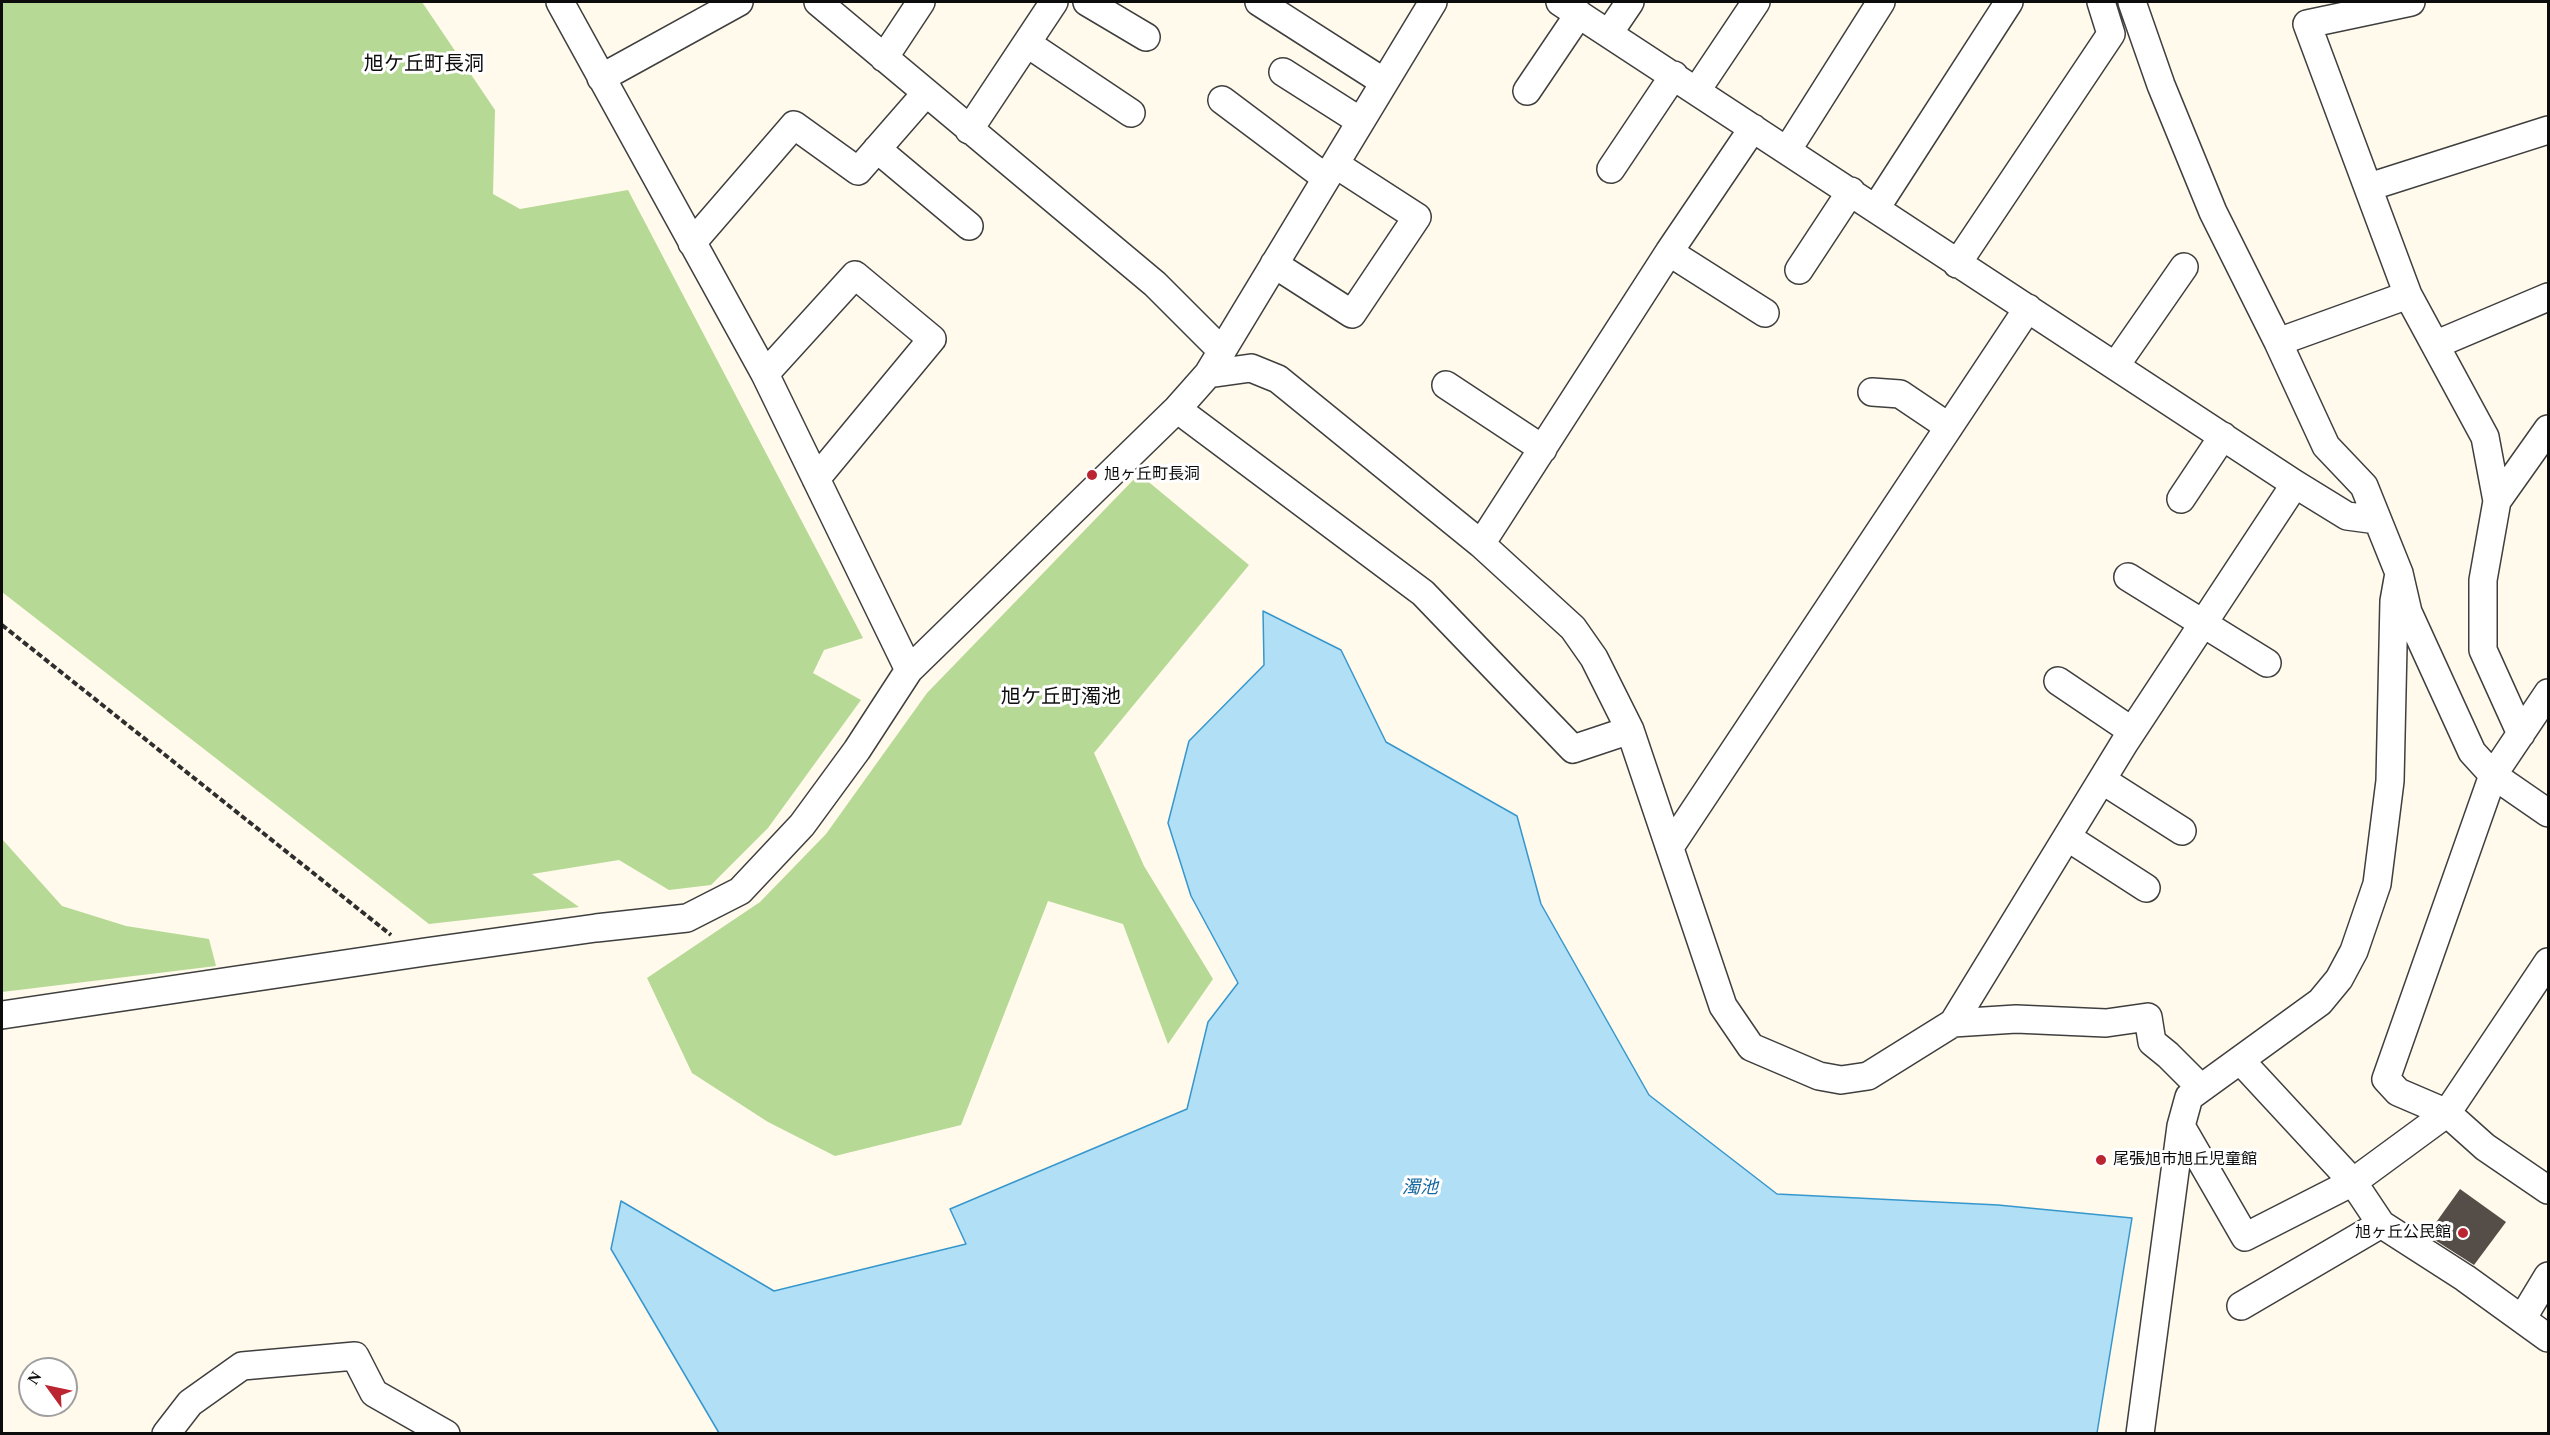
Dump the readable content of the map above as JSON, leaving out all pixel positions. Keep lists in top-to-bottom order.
{
  "districts": ["旭ケ丘町長洞", "旭ケ丘町濁池"],
  "water": ["濁池"],
  "places": ["旭ヶ丘町長洞", "尾張旭市旭丘児童館", "旭ヶ丘公民館"],
  "north": "top left"
}
